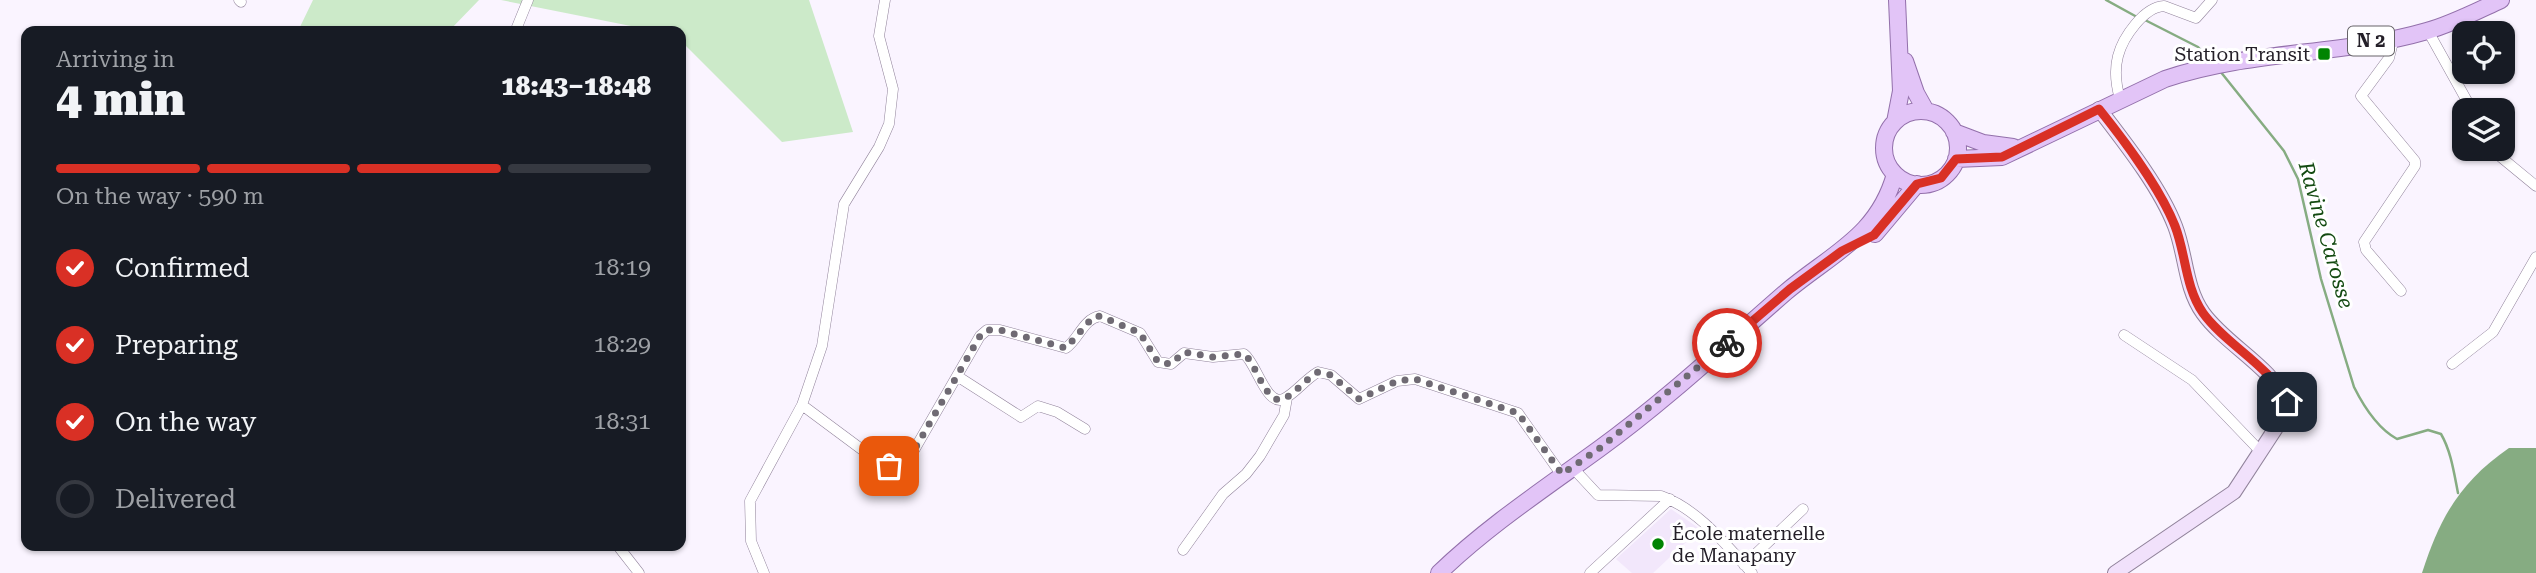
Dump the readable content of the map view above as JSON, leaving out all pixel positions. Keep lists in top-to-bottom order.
{
  "streets": {
    "main road": ["N 2"]
  },
  "water": ["Ravine Carosse"],
  "places": {
    "transit": ["Station Transit"],
    "other": ["École maternelle de Manapany"]
  },
  "page": {
    "heading": ["4 min", "Arriving in", "18:43–18:48"],
    "bar": "On the way · 590 m",
    "list": [
      ["Confirmed", "18:19"],
      ["Preparing", "18:29"],
      ["On the way", "18:31"],
      "Delivered"
    ]
  }
}
